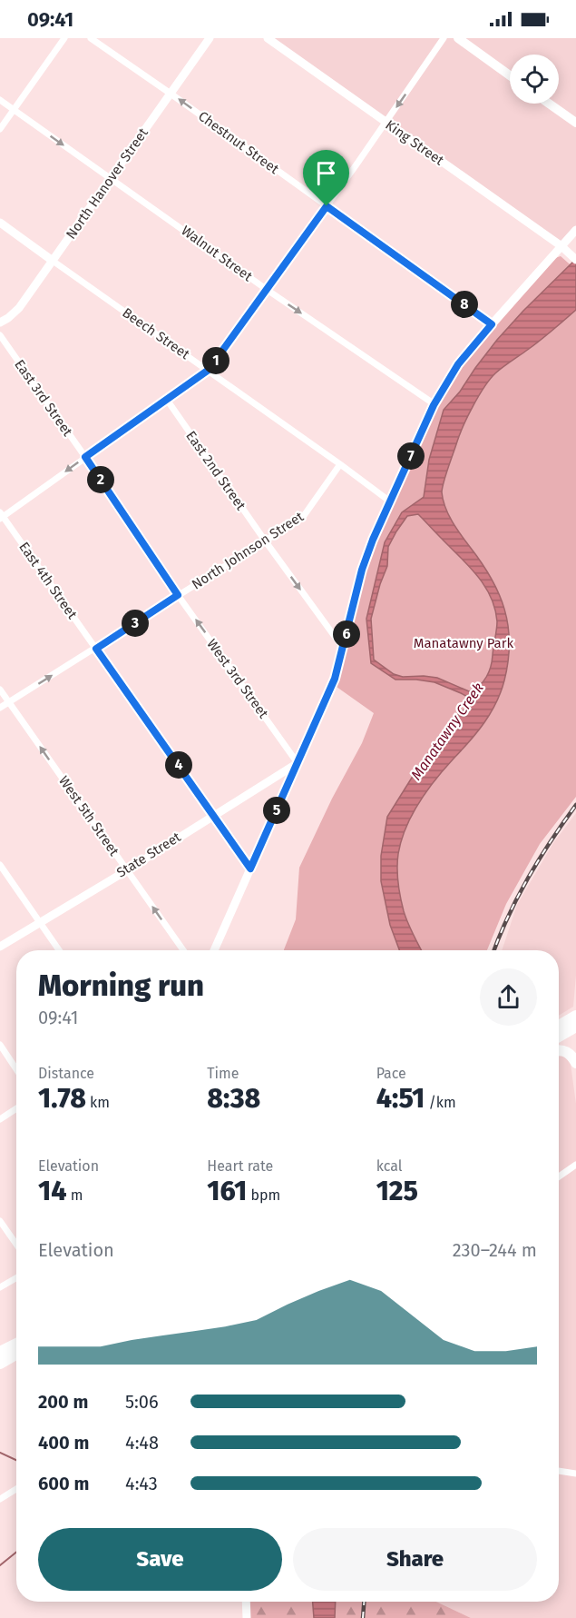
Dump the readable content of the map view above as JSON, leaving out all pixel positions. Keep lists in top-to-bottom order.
{
  "streets": {
    "street": [
      "Chestnut Street",
      "King Street",
      "North Hanover Street",
      "Walnut Street",
      "Beech Street",
      "East 3rd Street",
      "East 2nd Street",
      "North Johnson Street",
      "East 4th Street",
      "West 3rd Street",
      "West 5th Street",
      "State Street"
    ]
  },
  "crossings": [
    ["Chestnut Street", "North Hanover Street"],
    ["North Hanover Street", "Walnut Street"],
    ["North Hanover Street", "Beech Street"],
    ["Beech Street", "North Johnson Street"],
    ["East 3rd Street", "North Johnson Street"],
    ["East 3rd Street", "West 3rd Street"],
    ["East 2nd Street", "North Johnson Street"],
    ["North Johnson Street", "East 4th Street"],
    ["North Johnson Street", "West 3rd Street"],
    ["North Johnson Street", "West 5th Street"],
    ["East 4th Street", "State Street"],
    ["West 3rd Street", "State Street"],
    ["West 5th Street", "State Street"]
  ],
  "one_way": [
    "Chestnut Street",
    "Walnut Street",
    "East 2nd Street",
    "West 3rd Street",
    "West 5th Street"
  ],
  "water": ["Manatawny Creek"],
  "parks": ["Manatawny Park"],
  "page": {
    "status": "09:41",
    "pins": [
      "8",
      "1",
      "7",
      "2",
      "3",
      "6",
      "4",
      "5"
    ],
    "heading": ["Morning run", "09:41"],
    "stats": [
      ["Distance", "1.78 km"],
      ["Time", "8:38"],
      ["Pace", "4:51 /km"],
      ["Elevation", "14 m"],
      ["Heart rate", "161 bpm"],
      ["kcal", "125"]
    ],
    "chart": ["Elevation", "230–244 m"],
    "list": [
      {
        "name": "200 m",
        "note": "5:06"
      },
      {
        "name": "400 m",
        "note": "4:48"
      },
      {
        "name": "600 m",
        "note": "4:43"
      }
    ],
    "buttons": ["Save", "Share"]
  }
}
